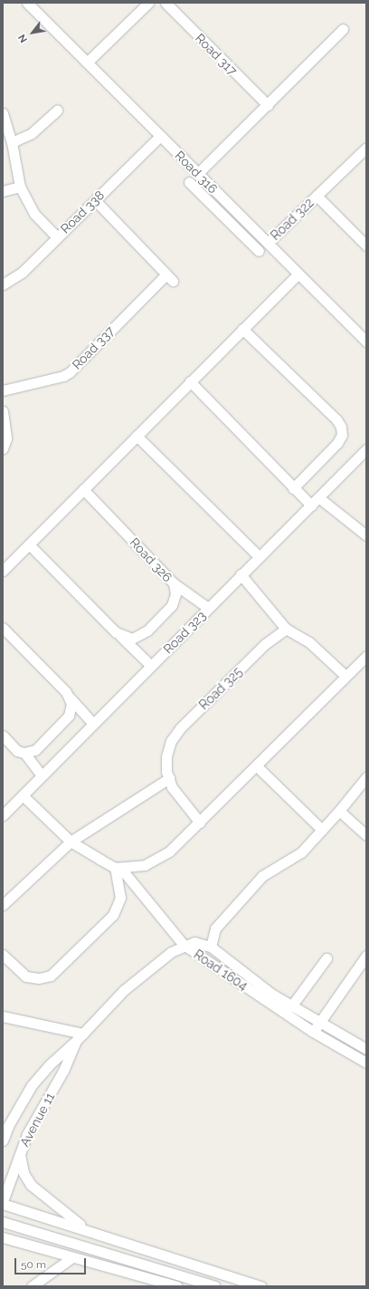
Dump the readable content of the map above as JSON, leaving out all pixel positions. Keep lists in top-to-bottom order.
{
  "streets": {
    "street": [
      "Road 317",
      "Road 316",
      "Road 338",
      "Road 322",
      "Road 337",
      "Road 326",
      "Road 323",
      "Road 325",
      "Road 1604",
      "Avenue 11"
    ]
  },
  "crossings": [
    ["Road 316", "Road 338"],
    ["Road 316", "Road 322"],
    ["Road 338", "Road 337"],
    ["Road 1604", "Avenue 11"]
  ],
  "scale_bar": "50 m",
  "north": "bottom left"
}
